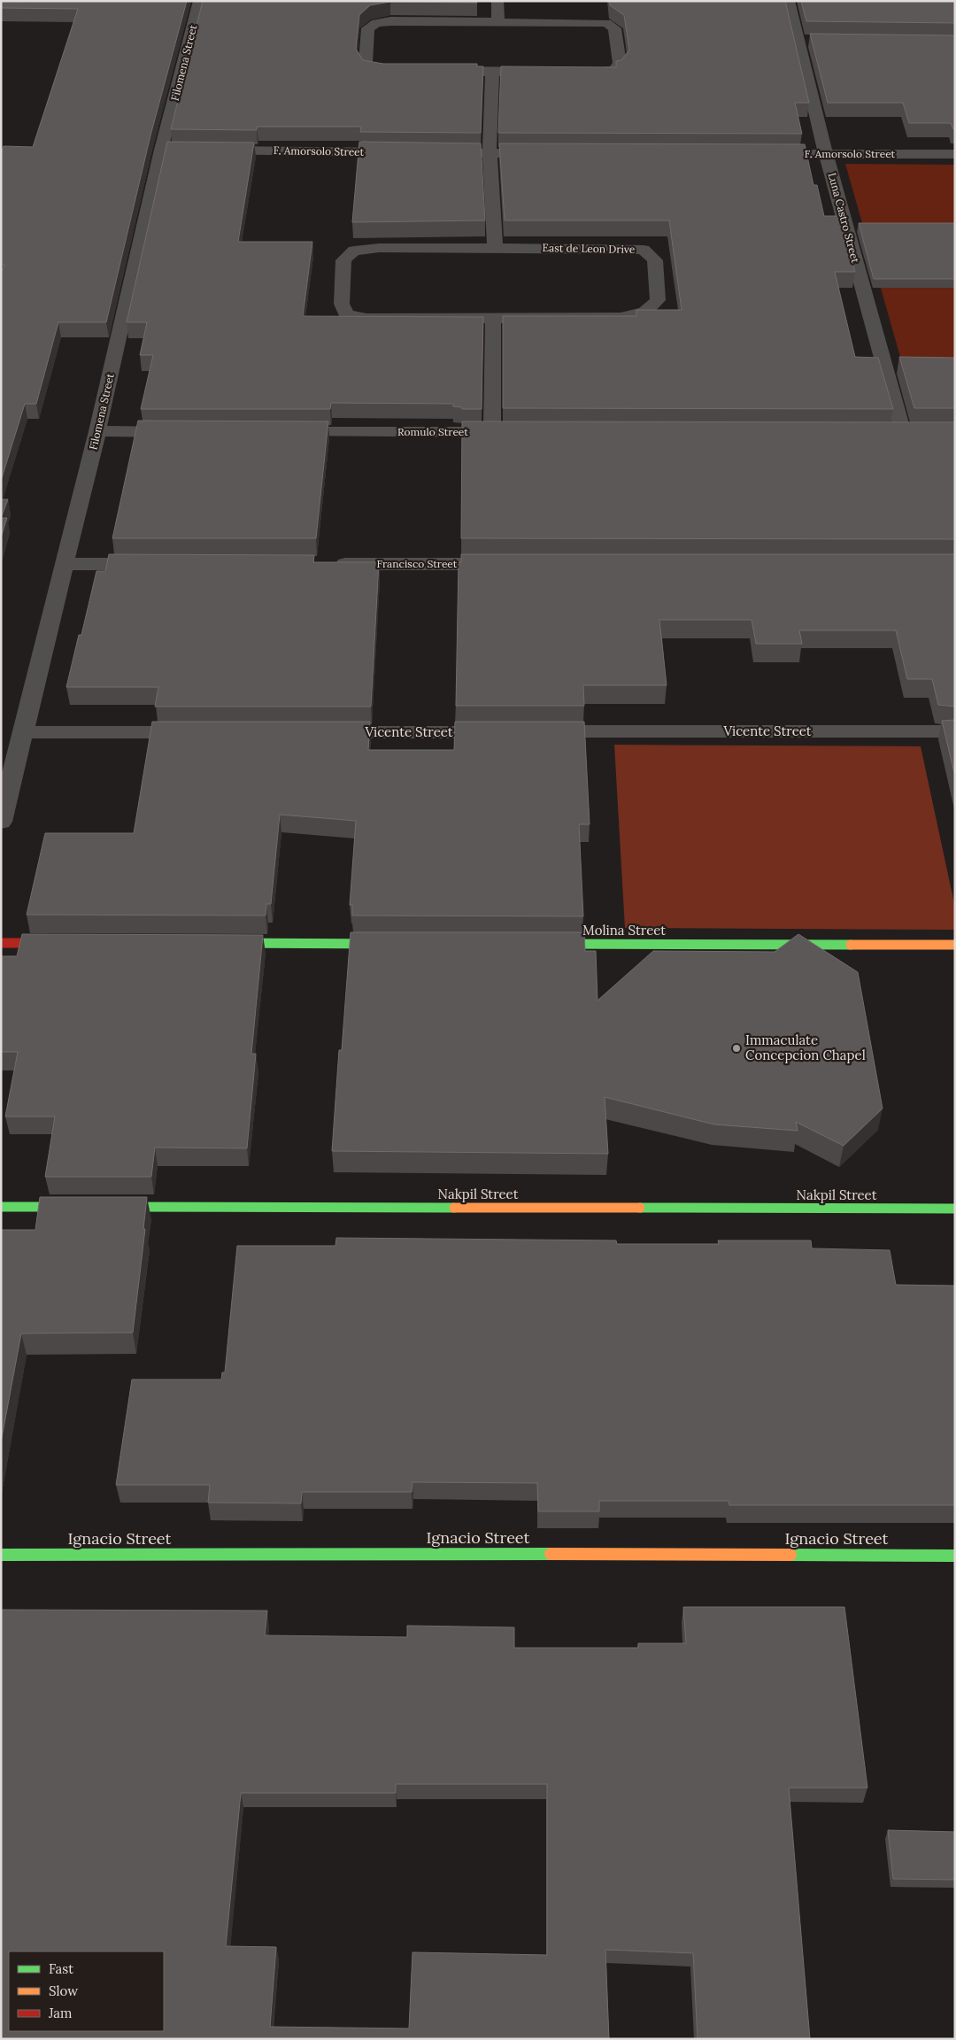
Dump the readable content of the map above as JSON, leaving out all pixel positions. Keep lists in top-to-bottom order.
{
  "streets": {
    "street": [
      "Filomena Street",
      "F. Amorsolo Street",
      "Luna Castro Street",
      "East de Leon Drive",
      "Romulo Street",
      "Francisco Street",
      "Vicente Street",
      "Molina Street",
      "Nakpil Street",
      "Ignacio Street"
    ]
  },
  "crossings": [
    ["F. Amorsolo Street", "Luna Castro Street"],
    ["East de Leon Drive", "Romulo Street"]
  ],
  "places": ["Immaculate Concepcion Chapel"],
  "legend": ["Fast", "Slow", "Jam"]
}
